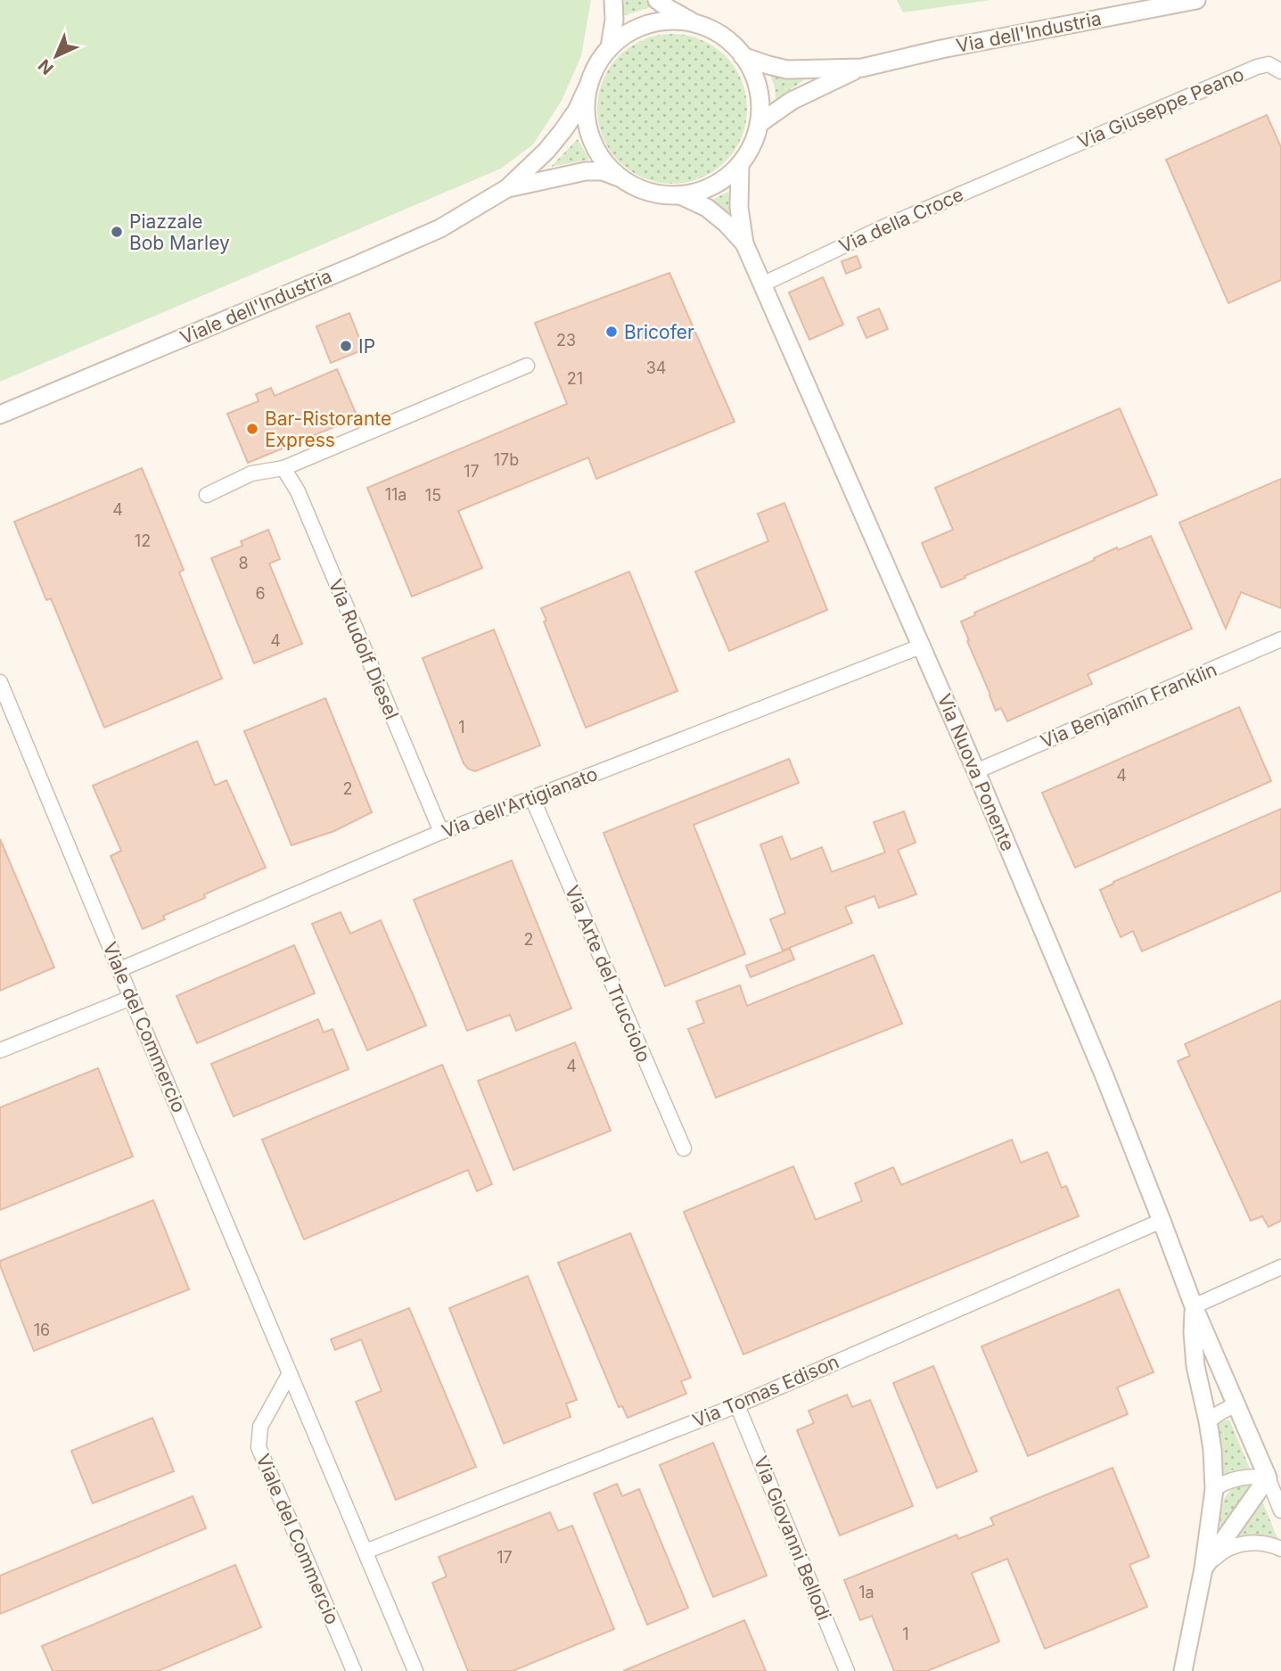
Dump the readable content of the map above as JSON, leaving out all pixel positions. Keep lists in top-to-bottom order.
{
  "streets": {
    "street": [
      "Via dell'Industria",
      "Via Giuseppe Peano",
      "Via della Croce",
      "Viale dell'Industria",
      "Via Rudolf Diesel",
      "Via Benjamin Franklin",
      "Via Nuova Ponente",
      "Via dell'Artigianato",
      "Via Arte del Trucciolo",
      "Viale del Commercio",
      "Via Tomas Edison",
      "Via Giovanni Bellodi"
    ]
  },
  "crossings": [
    ["Via dell'Industria", "Viale dell'Industria"],
    ["Via dell'Industria", "Via Nuova Ponente"],
    ["Via Giuseppe Peano", "Via della Croce"],
    ["Via della Croce", "Via Nuova Ponente"],
    ["Viale dell'Industria", "Via Nuova Ponente"],
    ["Via Rudolf Diesel", "Via dell'Artigianato"],
    ["Via Benjamin Franklin", "Via Nuova Ponente"],
    ["Via Nuova Ponente", "Via dell'Artigianato"],
    ["Via Nuova Ponente", "Via Tomas Edison"],
    ["Via dell'Artigianato", "Via Arte del Trucciolo"],
    ["Via dell'Artigianato", "Viale del Commercio"],
    ["Viale del Commercio", "Via Tomas Edison"],
    ["Via Tomas Edison", "Via Giovanni Bellodi"]
  ],
  "places": [
    "Piazzale Bob Marley",
    "Bricofer",
    "IP",
    "Bar-Ristorante Express"
  ],
  "house_numbers": [
    "23",
    "34",
    "21",
    "17b",
    "17",
    "11a",
    "15",
    "4",
    "12",
    "8",
    "6",
    "4",
    "1",
    "4",
    "2",
    "2",
    "4",
    "16",
    "17",
    "1a",
    "1"
  ],
  "north": "bottom left"
}
